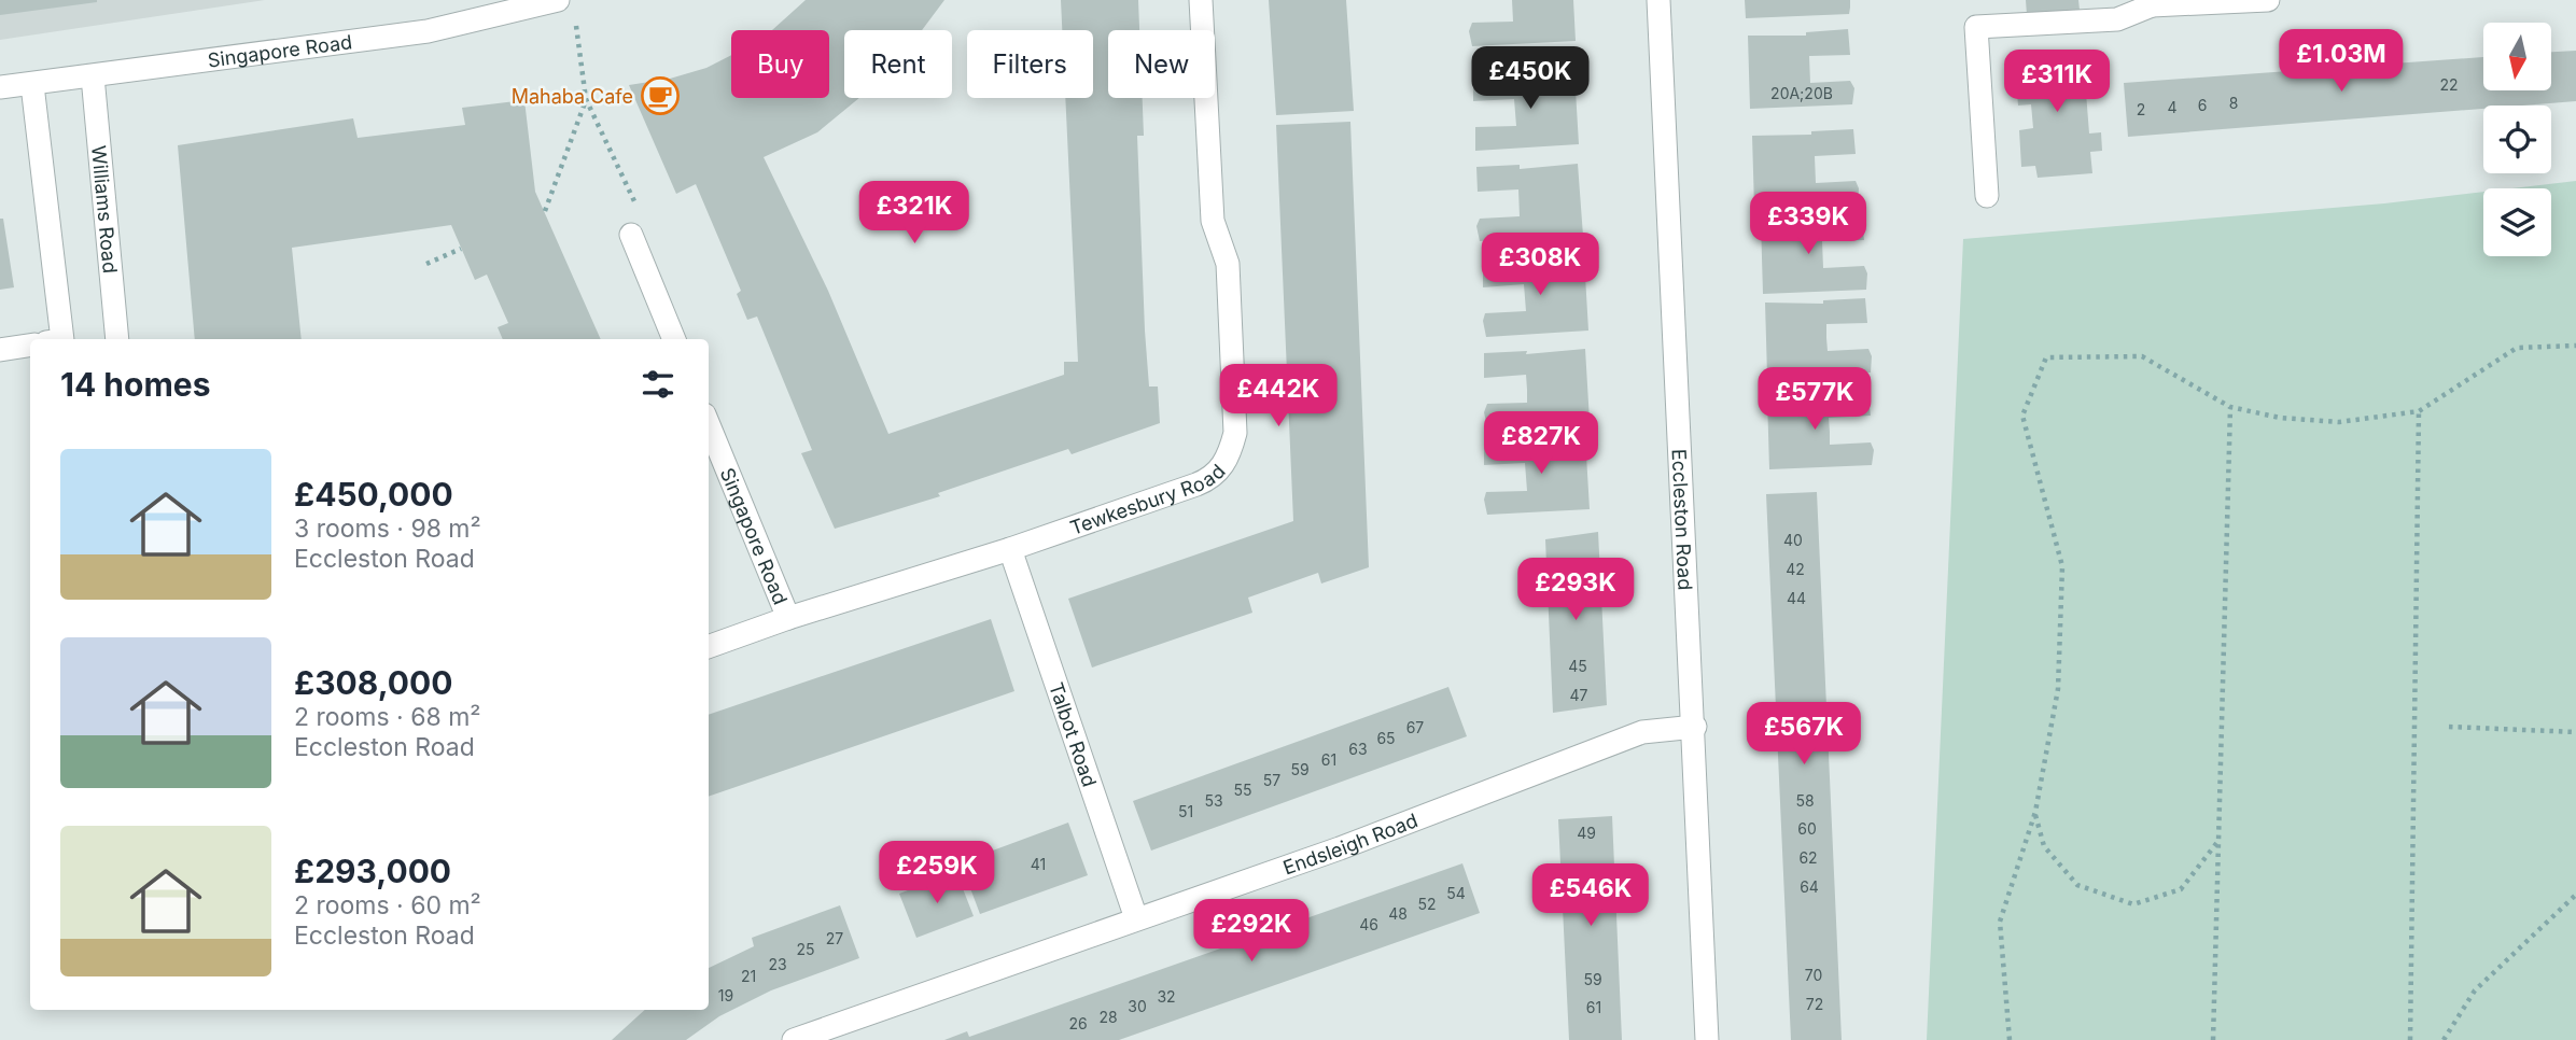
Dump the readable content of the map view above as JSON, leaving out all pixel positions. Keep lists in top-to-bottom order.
{
  "streets": {
    "street": [
      "Singapore Road",
      "Williams Road",
      "Tewkesbury Road",
      "Eccleston Road",
      "Talbot Road",
      "Endsleigh Road"
    ]
  },
  "crossings": [
    ["Singapore Road", "Williams Road"],
    ["Singapore Road", "Tewkesbury Road"],
    ["Tewkesbury Road", "Talbot Road"],
    ["Eccleston Road", "Endsleigh Road"],
    ["Talbot Road", "Endsleigh Road"]
  ],
  "places": {
    "cafe": ["Mahaba Cafe"]
  },
  "house_numbers": [
    "22",
    "20A;20B",
    "8",
    "6",
    "4",
    "2",
    "40",
    "42",
    "44",
    "45",
    "47",
    "67",
    "65",
    "63",
    "61",
    "59",
    "57",
    "55",
    "53",
    "58",
    "51",
    "60",
    "49",
    "62",
    "41",
    "64",
    "54",
    "52",
    "48",
    "46",
    "27",
    "25",
    "23",
    "70",
    "21",
    "59",
    "19",
    "32",
    "72",
    "30",
    "61",
    "28",
    "26"
  ],
  "north": "bottom",
  "page": {
    "price": [
      "£1.03M",
      "£450K",
      "£311K",
      "£321K",
      "£339K",
      "£308K",
      "£442K",
      "£577K",
      "£827K",
      "£293K",
      "£567K",
      "£259K",
      "£546K",
      "£292K"
    ],
    "chip": [
      "Buy",
      "Rent",
      "Filters",
      "New"
    ],
    "heading": "14 homes",
    "list": [
      {
        "name": "£450,000",
        "note": "3 rooms · 98 m² · Eccleston Road"
      },
      {
        "name": "£308,000",
        "note": "2 rooms · 68 m² · Eccleston Road"
      },
      {
        "name": "£293,000",
        "note": "2 rooms · 60 m² · Eccleston Road"
      }
    ]
  }
}
